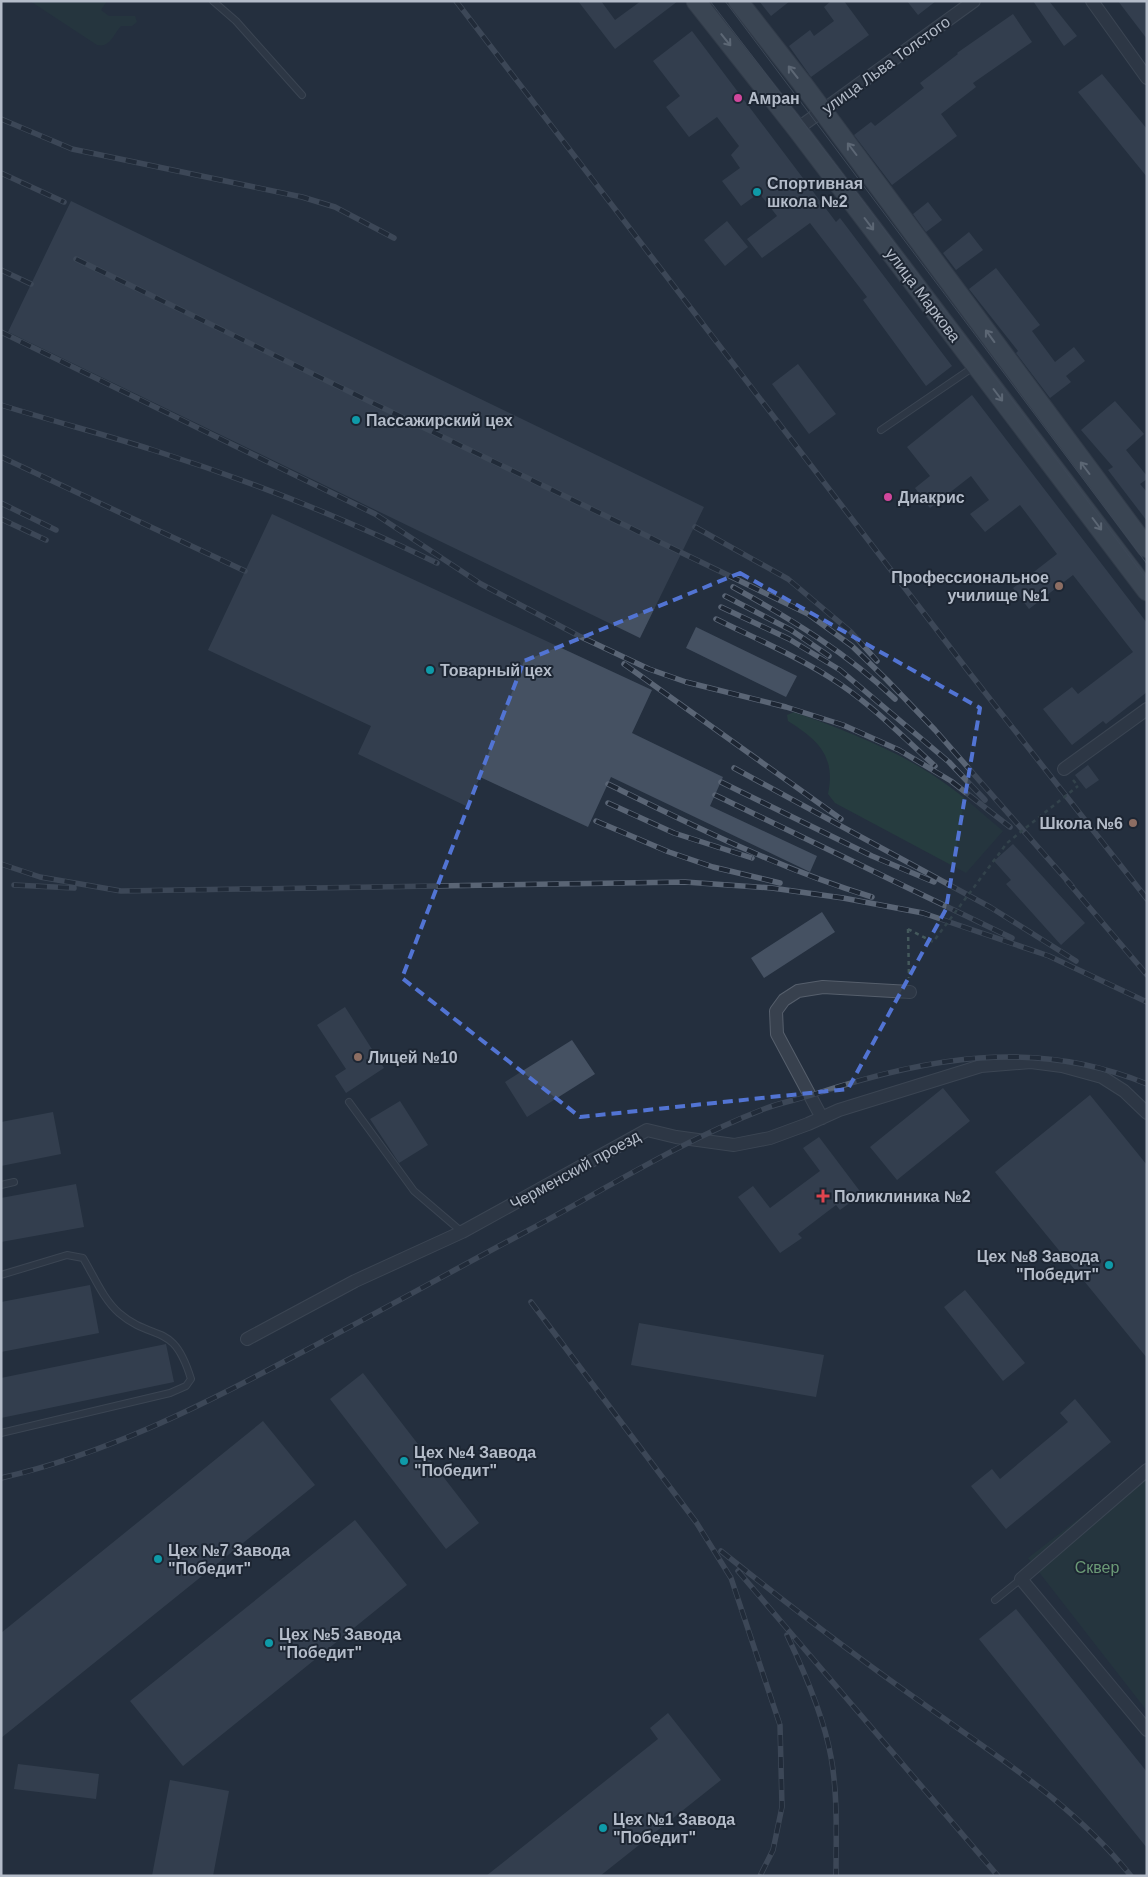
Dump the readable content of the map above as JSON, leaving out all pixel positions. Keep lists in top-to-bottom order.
{
  "streets": {
    "main road": ["улица Маркова"],
    "street": ["улица Льва Толстого", "Черменский проезд"]
  },
  "crossings": [
    ["улица Льва Толстого", "улица Маркова"]
  ],
  "parks": ["Сквер"],
  "places": {
    "other": [
      "Амран",
      "Спортивная школа №2",
      "Пассажирский цех",
      "Диакрис",
      "Профессиональное училище №1",
      "Товарный цех",
      "Школа №6",
      "Лицей №10",
      "Цех №8 Завода \"Победит\"",
      "Цех №4 Завода \"Победит\"",
      "Цех №7 Завода \"Победит\"",
      "Цех №5 Завода \"Победит\"",
      "Цех №1 Завода \"Победит\""
    ],
    "health": ["Поликлиника №2"]
  }
}
